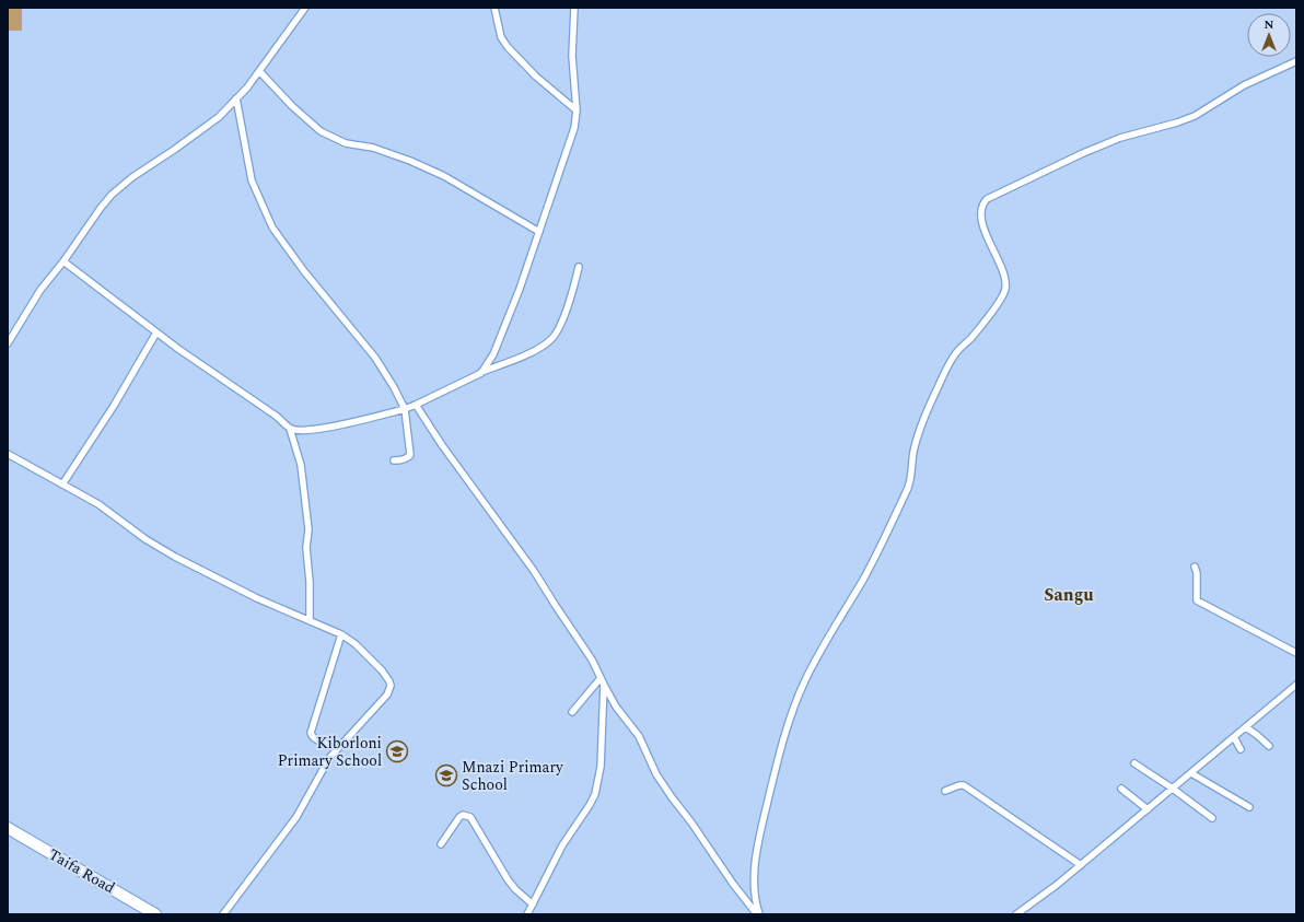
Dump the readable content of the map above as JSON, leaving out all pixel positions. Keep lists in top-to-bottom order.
{
  "streets": {
    "highway": ["Taifa Road"]
  },
  "districts": ["Sangu"],
  "places": {
    "school or university": ["Kiborloni Primary School", "Mnazi Primary School"]
  },
  "north": "top"
}
